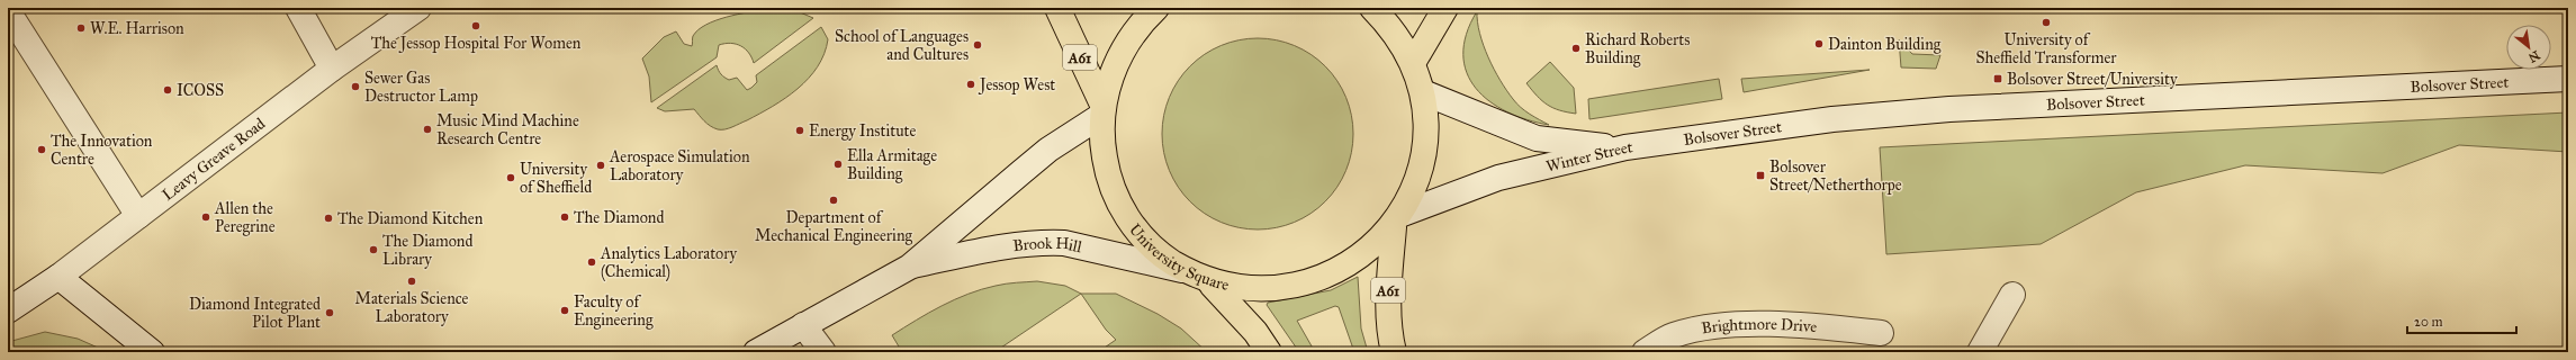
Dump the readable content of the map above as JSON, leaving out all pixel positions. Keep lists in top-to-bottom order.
{
  "streets": {
    "main road": ["A61", "University Square"],
    "street": [
      "Bolsover Street",
      "Winter Street",
      "Leavy Greave Road",
      "Brook Hill",
      "Brightmore Drive"
    ]
  },
  "crossings": [
    ["A61", "Winter Street"],
    ["A61", "Brook Hill"],
    ["A61", "University Square"],
    ["Bolsover Street", "Winter Street"],
    ["Winter Street", "University Square"],
    ["Brook Hill", "University Square"]
  ],
  "places": {
    "other": [
      "University of Sheffield Transformer",
      "The Jessop Hospital For Women",
      "W.E. Harrison",
      "Dainton Building",
      "School of Languages and Cultures",
      "Richard Roberts Building",
      "Jessop West",
      "Sewer Gas Destructor Lamp",
      "ICOSS",
      "Music Mind Machine Research Centre",
      "Energy Institute",
      "The Innovation Centre",
      "Ella Armitage Building",
      "Aerospace Simulation Laboratory",
      "University of Sheffield",
      "Department of Mechanical Engineering",
      "Allen the Peregrine",
      "The Diamond",
      "The Diamond Kitchen",
      "The Diamond Library",
      "Analytics Laboratory (Chemical)",
      "Materials Science Laboratory",
      "Faculty of Engineering",
      "Diamond Integrated Pilot Plant"
    ],
    "transit": ["Bolsover Street/University", "Bolsover Street/Netherthorpe"]
  },
  "scale_bar": "20 m",
  "north": "bottom right"
}
